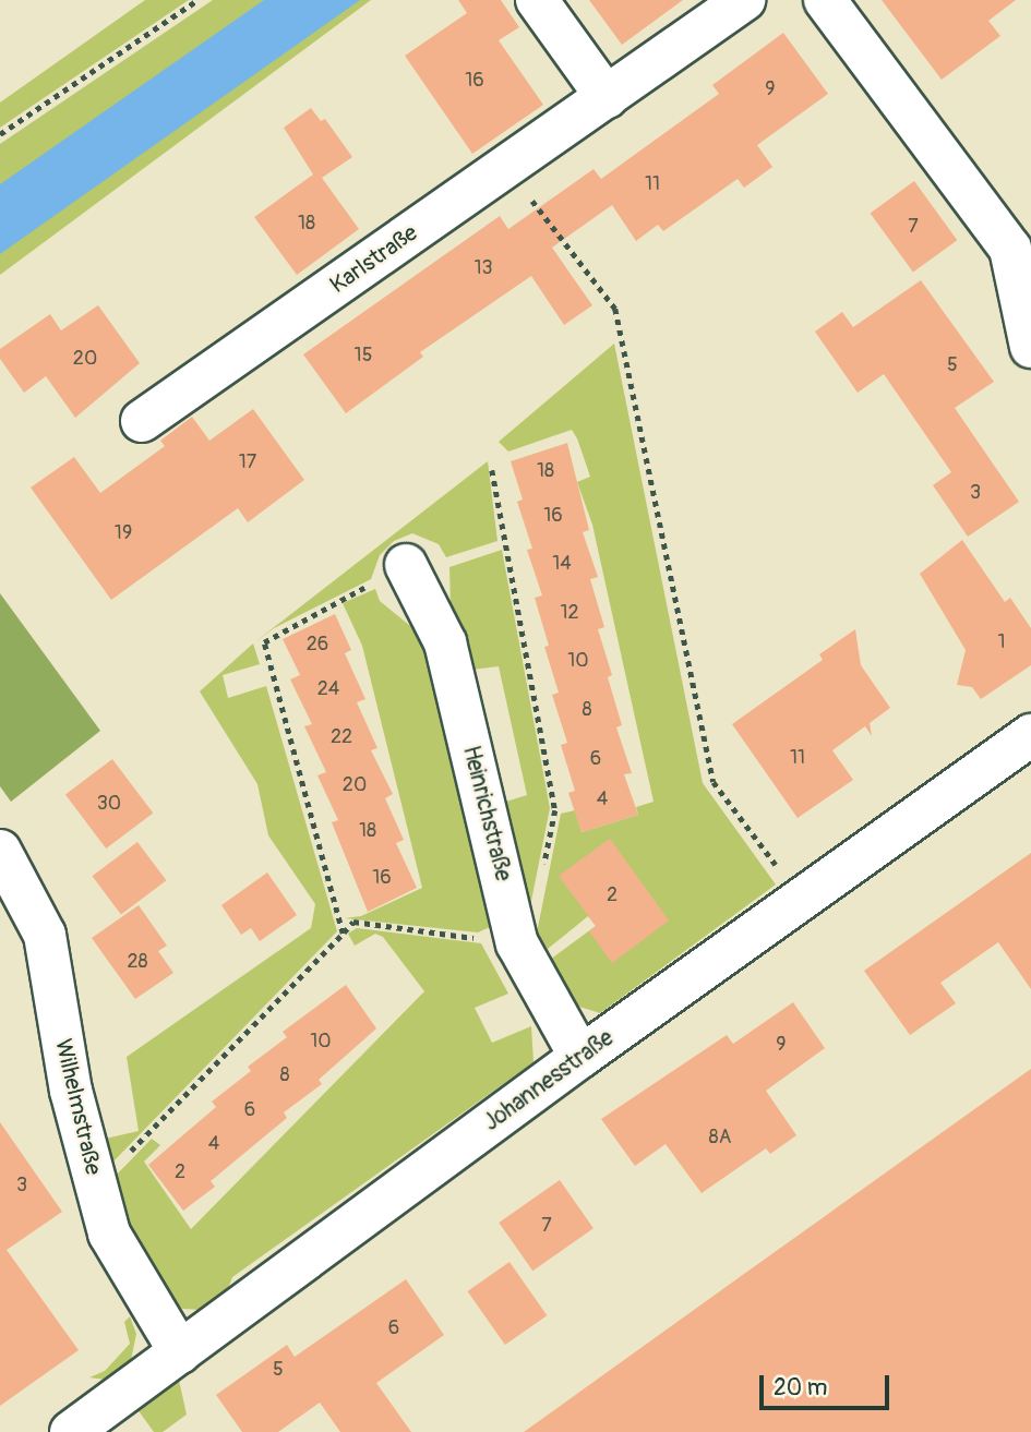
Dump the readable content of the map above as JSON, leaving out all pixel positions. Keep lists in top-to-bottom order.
{
  "streets": {
    "street": [
      "Karlstraße",
      "Heinrichstraße",
      "Johannesstraße",
      "Wilhelmstraße"
    ]
  },
  "crossings": [
    ["Heinrichstraße", "Johannesstraße"],
    ["Johannesstraße", "Wilhelmstraße"]
  ],
  "house_numbers": [
    "16",
    "9",
    "11",
    "18",
    "7",
    "13",
    "15",
    "20",
    "5",
    "17",
    "18",
    "3",
    "16",
    "19",
    "14",
    "12",
    "1",
    "26",
    "10",
    "24",
    "8",
    "22",
    "11",
    "6",
    "20",
    "4",
    "30",
    "18",
    "16",
    "2",
    "28",
    "10",
    "9",
    "8",
    "6",
    "8A",
    "4",
    "2",
    "3",
    "7",
    "6",
    "5"
  ],
  "scale_bar": "20 m"
}
